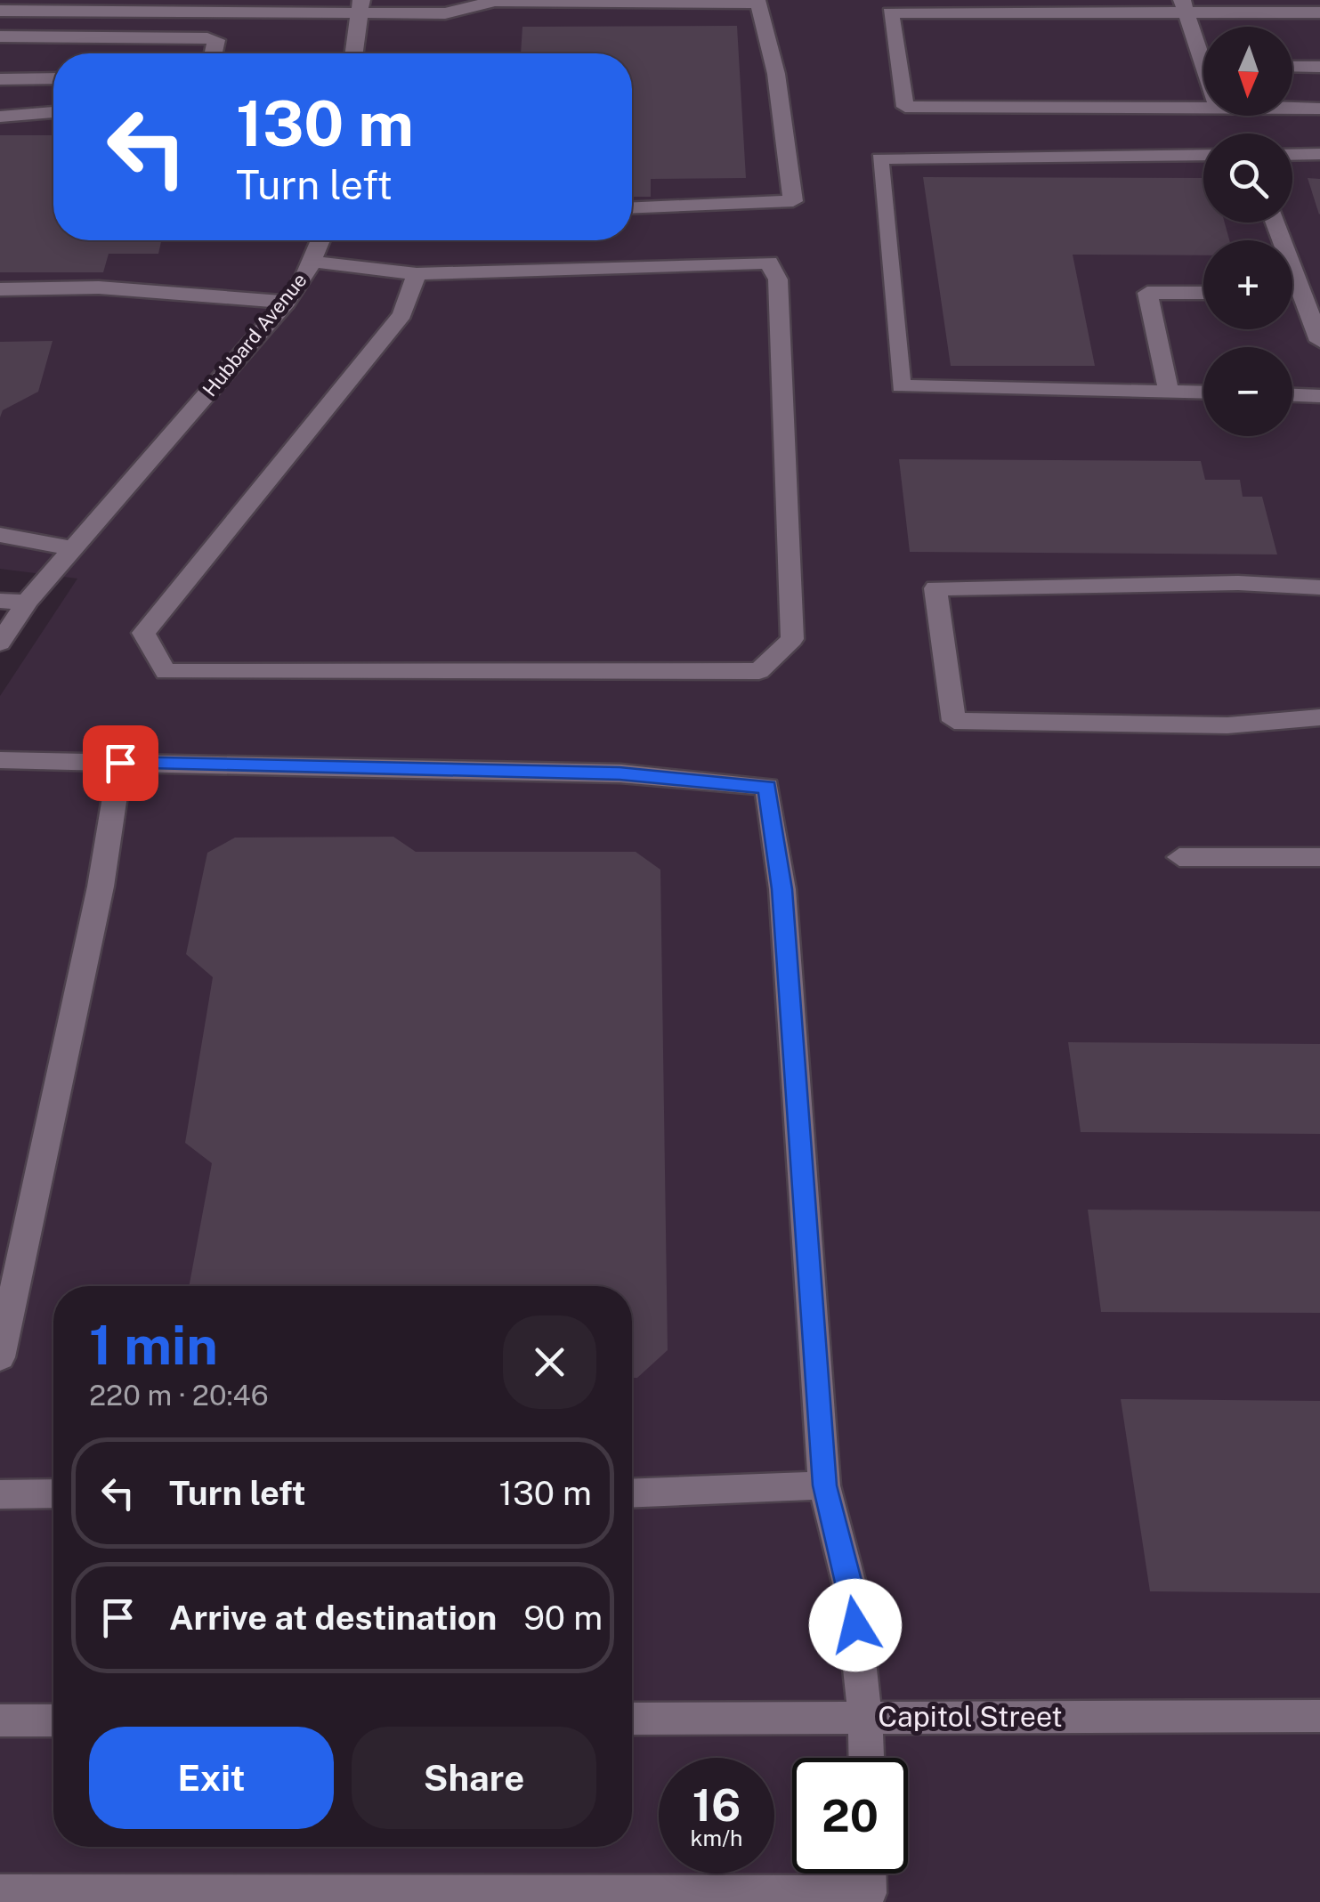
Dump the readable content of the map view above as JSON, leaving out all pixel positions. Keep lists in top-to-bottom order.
{
  "streets": {
    "street": ["Hubbard Avenue", "Capitol Street"]
  },
  "north": "bottom",
  "page": {
    "map_buttons": ["+", "−"],
    "turn": ["130 m", "Turn left"],
    "heading": ["1 min", "220 m · 20:46"],
    "list": [
      {
        "name": "Turn left",
        "value": "130 m"
      },
      {
        "name": "Arrive at destination",
        "value": "90 m"
      }
    ],
    "buttons": ["Exit", "Share"],
    "speed": "16 km/h",
    "limit": "20"
  }
}
